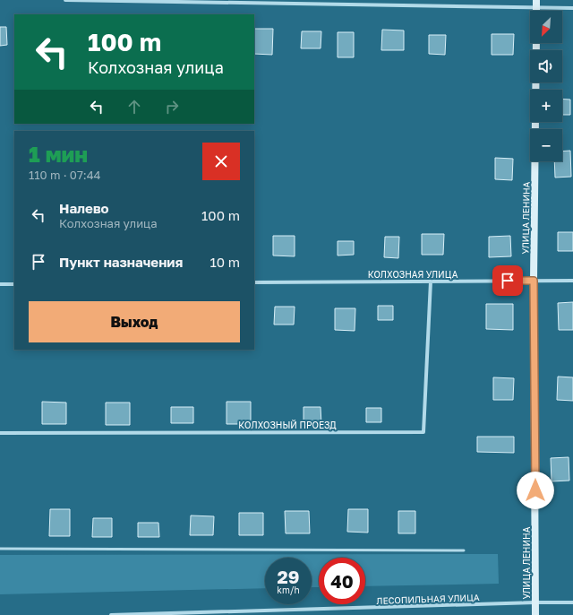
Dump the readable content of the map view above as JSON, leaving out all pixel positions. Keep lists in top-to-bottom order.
{
  "streets": {
    "street": [
      "УЛИЦА ЛЕНИНА",
      "КОЛХОЗНАЯ УЛИЦА",
      "КОЛХОЗНЫЙ ПРОЕЗД",
      "ЛЕСОПИЛЬНАЯ УЛИЦА"
    ]
  },
  "crossings": [
    ["УЛИЦА ЛЕНИНА", "КОЛХОЗНАЯ УЛИЦА"],
    ["УЛИЦА ЛЕНИНА", "ЛЕСОПИЛЬНАЯ УЛИЦА"],
    ["КОЛХОЗНАЯ УЛИЦА", "КОЛХОЗНЫЙ ПРОЕЗД"]
  ],
  "north": "bottom left",
  "page": {
    "map_buttons": ["+", "−"],
    "turn": ["100 m", "Колхозная улица"],
    "heading": ["1 мин", "110 m · 07:44"],
    "list": [
      {
        "name": "Налево",
        "note": "Колхозная улица",
        "value": "100 m"
      },
      {
        "name": "Пункт назначения",
        "value": "10 m"
      }
    ],
    "buttons": "Выход",
    "speed": "29 km/h",
    "limit": "40"
  }
}
